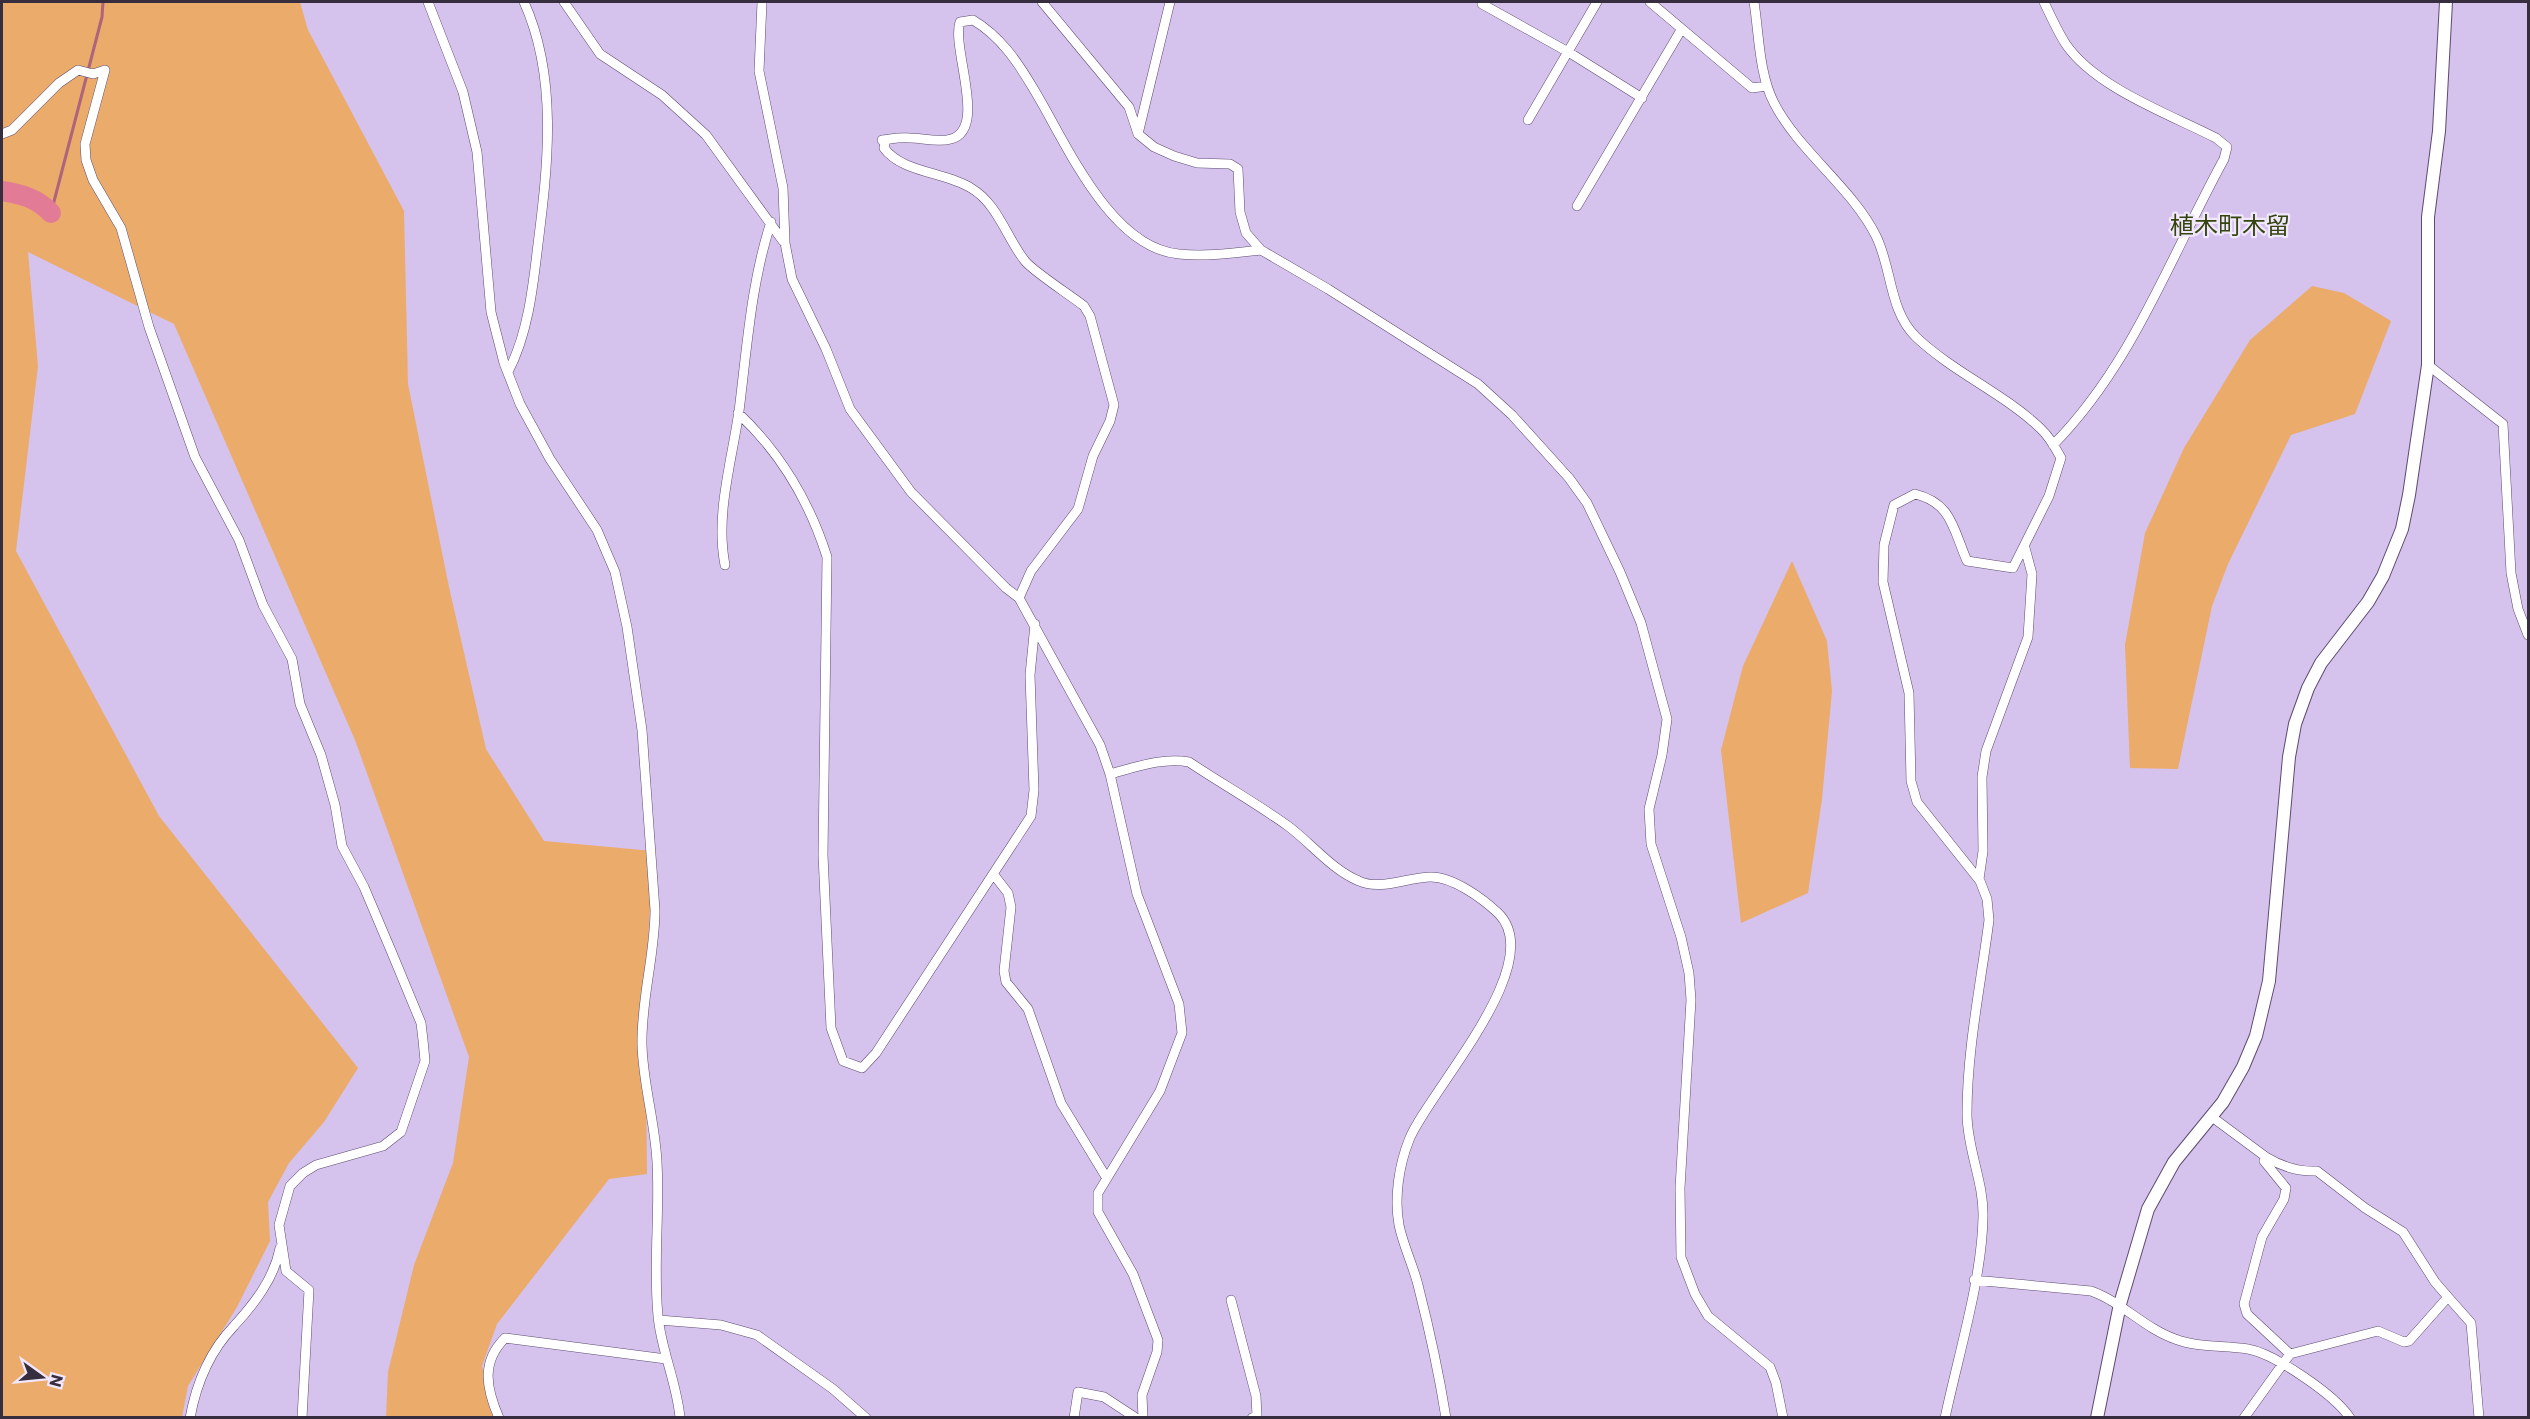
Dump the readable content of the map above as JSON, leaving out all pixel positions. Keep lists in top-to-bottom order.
{
  "districts": ["植木町木留"],
  "north": "right"
}
